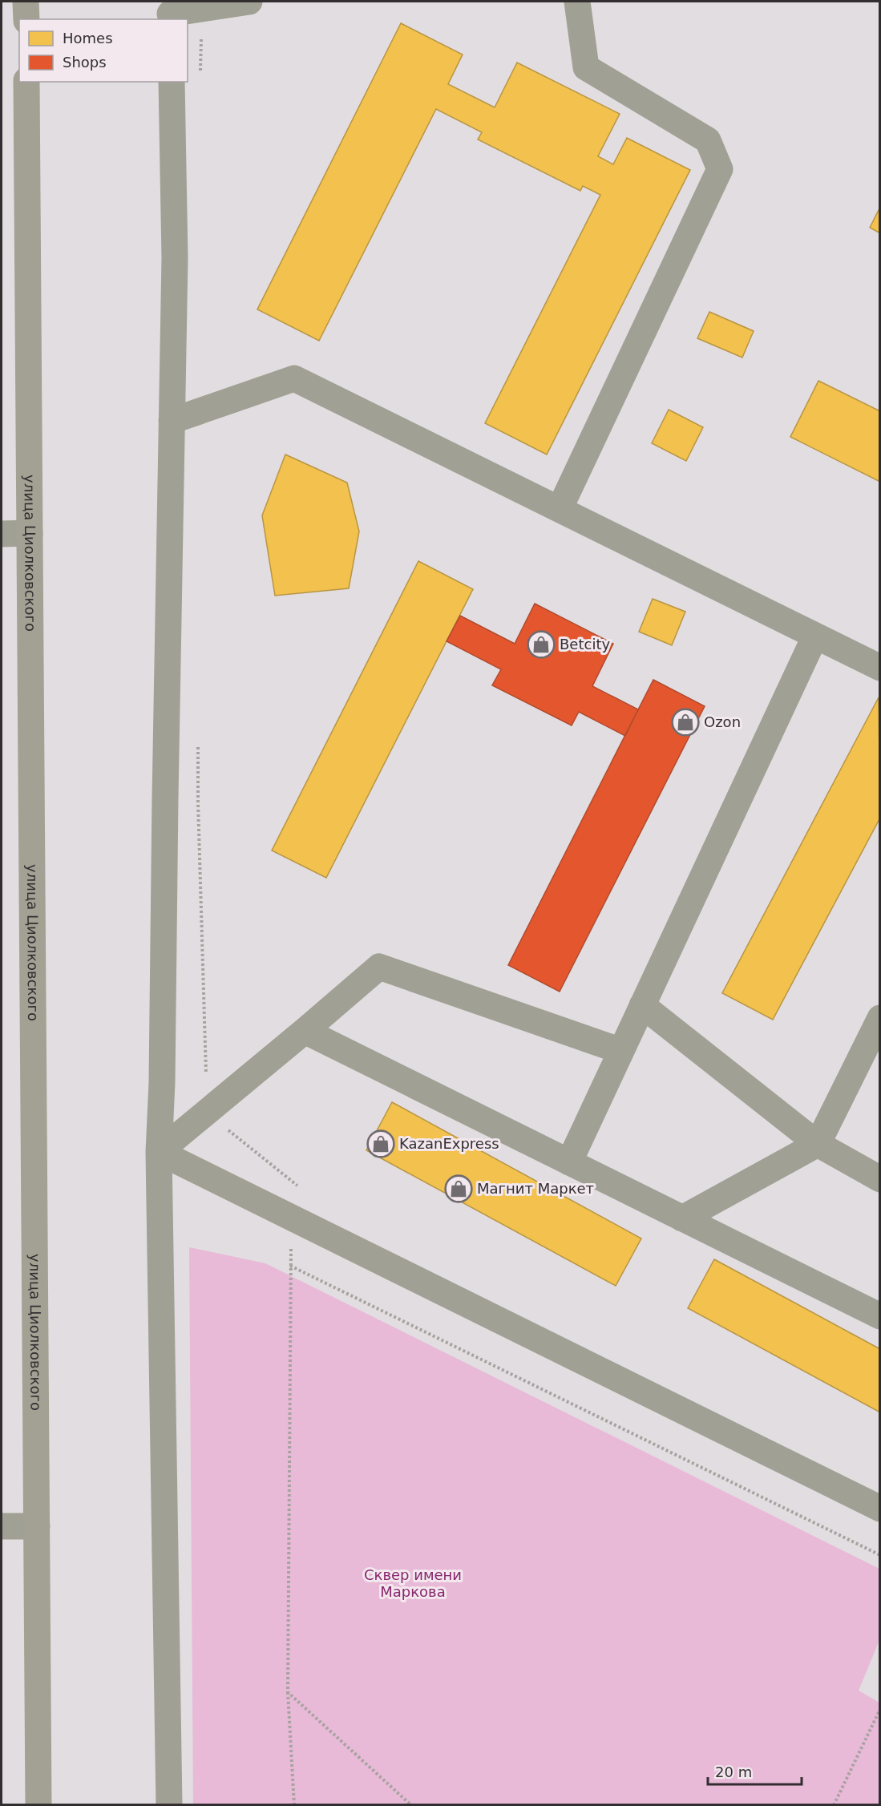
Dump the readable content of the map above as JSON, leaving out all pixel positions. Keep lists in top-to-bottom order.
{
  "streets": {
    "main road": ["улица Циолковского"]
  },
  "parks": ["Сквер имени Маркова"],
  "places": {
    "shop": [
      "Betcity",
      "Ozon",
      "KazanExpress",
      "Магнит Маркет"
    ]
  },
  "legend": ["Homes", "Shops"],
  "scale_bar": "20 m"
}
